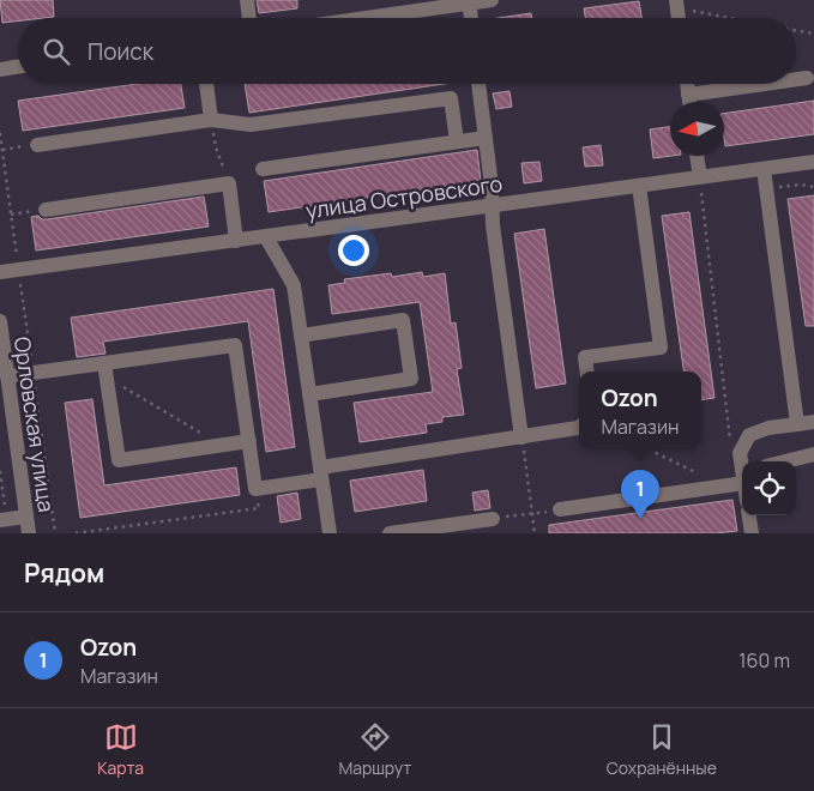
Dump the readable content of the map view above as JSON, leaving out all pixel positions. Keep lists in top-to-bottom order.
{
  "streets": {
    "street": ["улица Островского", "Орловская улица"]
  },
  "north": "left",
  "page": {
    "search": "Поиск",
    "popup": ["Ozon", "Магазин"],
    "pins": "1",
    "heading": "Рядом",
    "list": [
      {
        "mark": "1",
        "name": "Ozon",
        "note": "Магазин",
        "value": "160 m"
      }
    ],
    "nav": ["Карта", "Маршрут", "Сохранённые"]
  }
}
